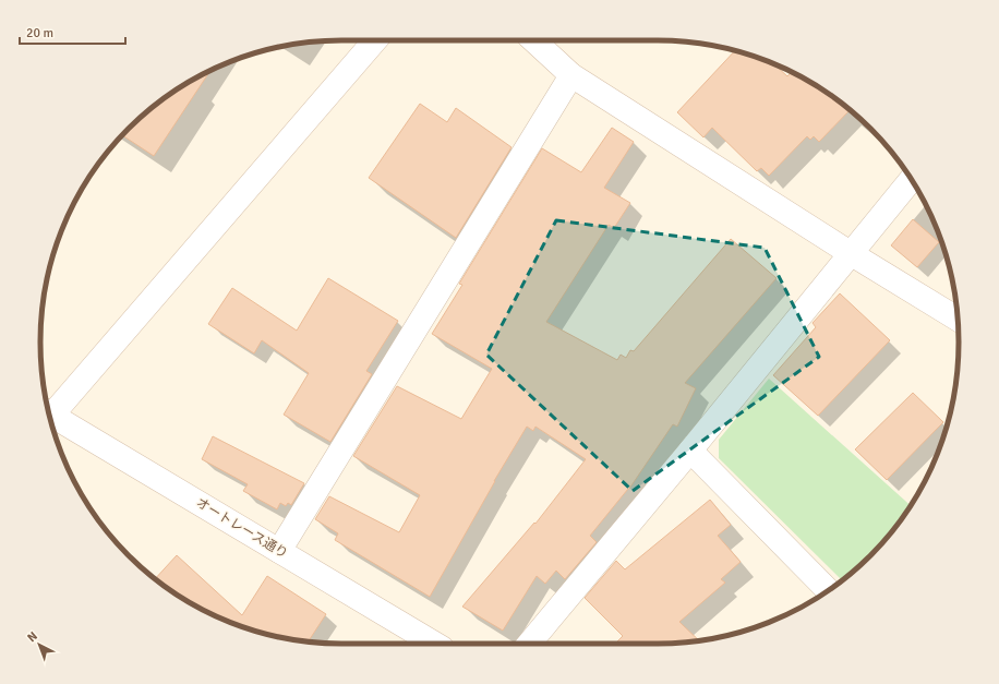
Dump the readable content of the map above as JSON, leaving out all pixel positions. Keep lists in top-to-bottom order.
{
  "streets": {
    "street": ["オートレース通り"]
  },
  "scale_bar": "20 m",
  "north": "top left"
}
